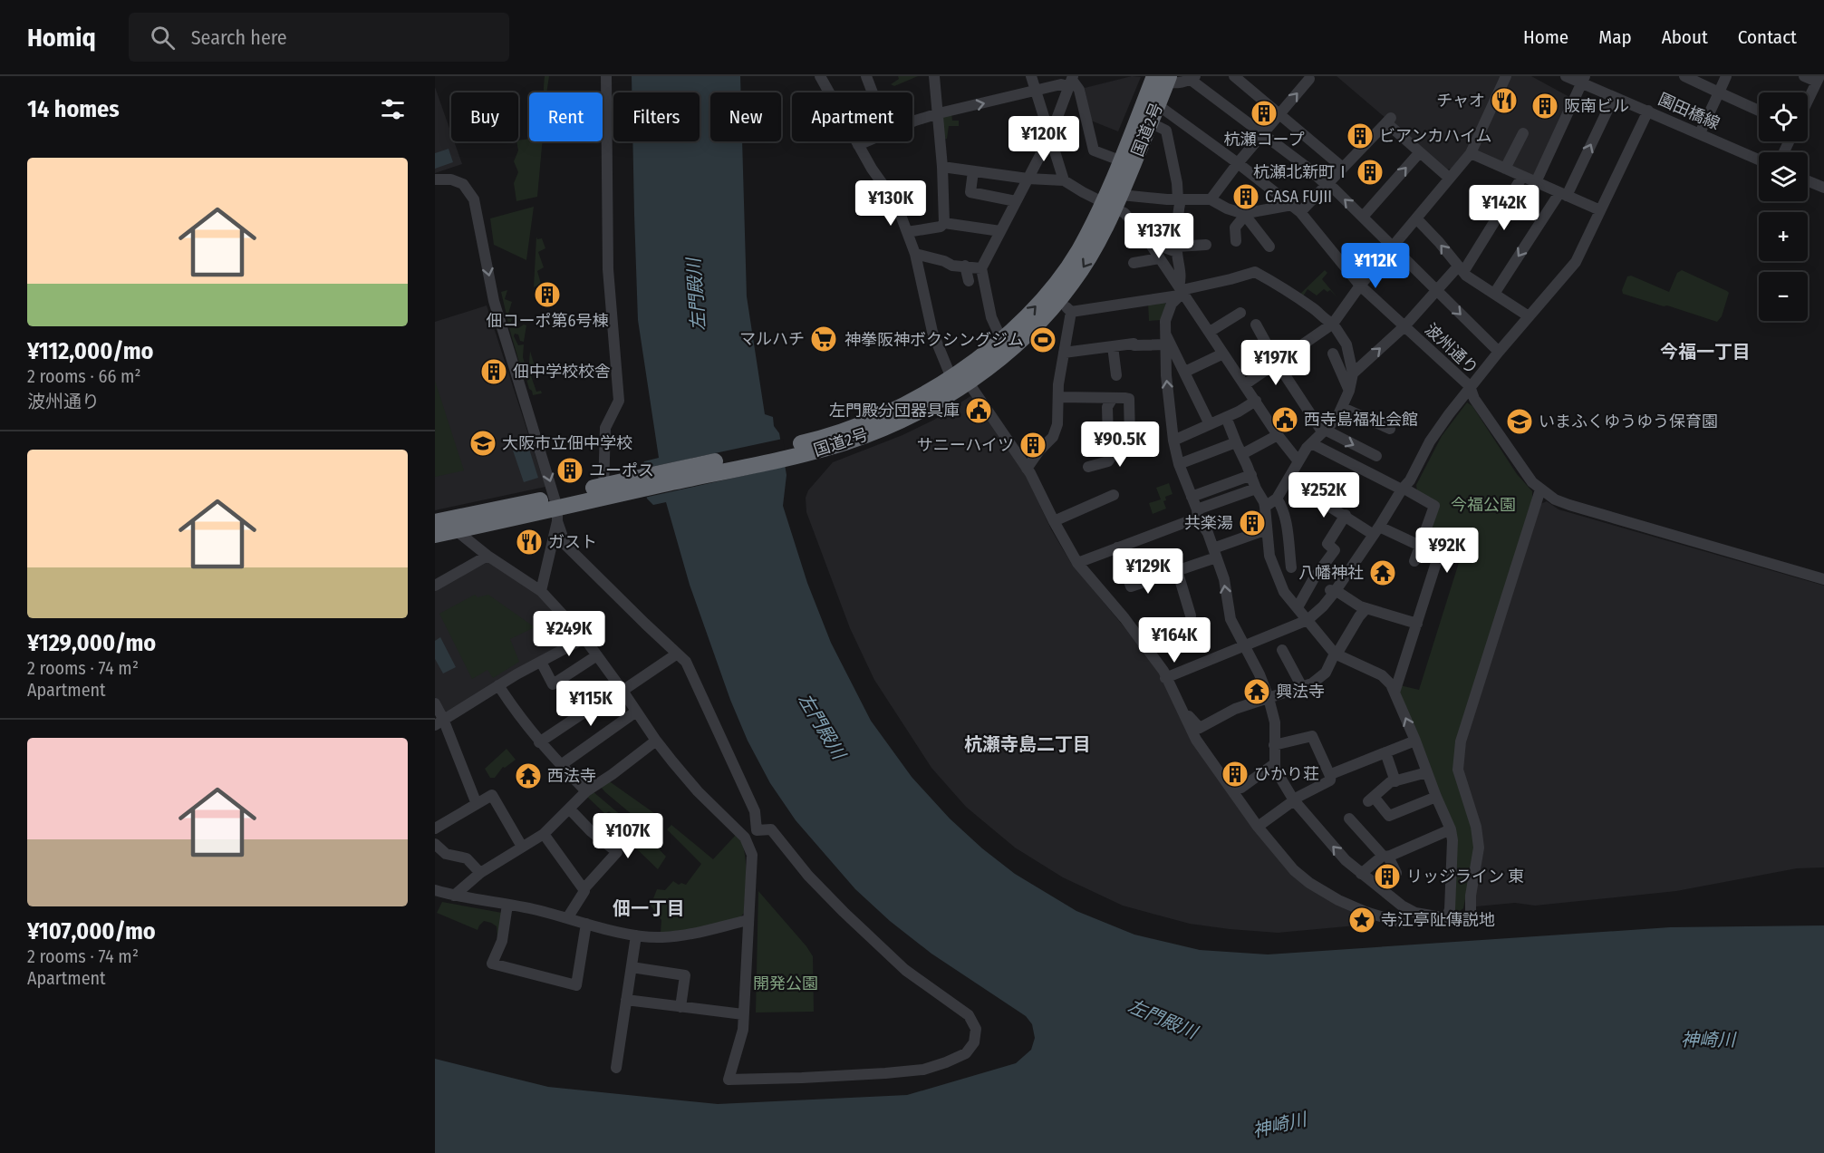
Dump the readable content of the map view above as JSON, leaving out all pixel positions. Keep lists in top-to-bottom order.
{
  "streets": {
    "highway": ["国道2号"],
    "street": ["園田橋線", "波州通り"]
  },
  "crossings": [
    ["国道2号", "波州通り"]
  ],
  "districts": ["今福一丁目", "杭瀬寺島二丁目", "佃一丁目"],
  "water": ["左門殿川", "神崎川"],
  "parks": ["今福公園", "開発公園"],
  "places": {
    "restaurant": ["チャオ", "ガスト"],
    "building": [
      "阪南ビル",
      "杭瀬コープ",
      "ビアンカハイム",
      "杭瀬北新町Ⅰ",
      "CASA FUJII",
      "佃コーポ第6号棟",
      "佃中学校校舎",
      "サニーハイツ",
      "ユーポス",
      "共楽湯",
      "ひかり荘",
      "リッジライン 東"
    ],
    "supermarket": ["マルハチ"],
    "sports": ["神拳阪神ボクシングジム"],
    "public building": ["左門殿分団器具庫", "西寺島福祉会館"],
    "school or university": ["いまふくゆうゆう保育園", "大阪市立佃中学校"],
    "temple": ["八幡神社", "興法寺", "西法寺"],
    "place": ["寺江亭阯傳説地"]
  },
  "page": {
    "header": "Homiq",
    "search": "Search here",
    "nav": [
      "Home",
      "Map",
      "About",
      "Contact"
    ],
    "heading": "14 homes",
    "map_buttons": ["+", "−"],
    "chip": [
      "Buy",
      "Rent",
      "Filters",
      "New",
      "Apartment"
    ],
    "price": [
      "¥120K",
      "¥130K",
      "¥142K",
      "¥137K",
      "¥112K",
      "¥197K",
      "¥90.5K",
      "¥252K",
      "¥92K",
      "¥129K",
      "¥249K",
      "¥164K",
      "¥115K",
      "¥107K"
    ],
    "list": [
      {
        "name": "¥112,000/mo",
        "note": "2 rooms · 66 m² · 波州通り"
      },
      {
        "name": "¥129,000/mo",
        "note": "2 rooms · 74 m² · Apartment"
      },
      {
        "name": "¥107,000/mo",
        "note": "2 rooms · 74 m² · Apartment"
      }
    ]
  }
}
